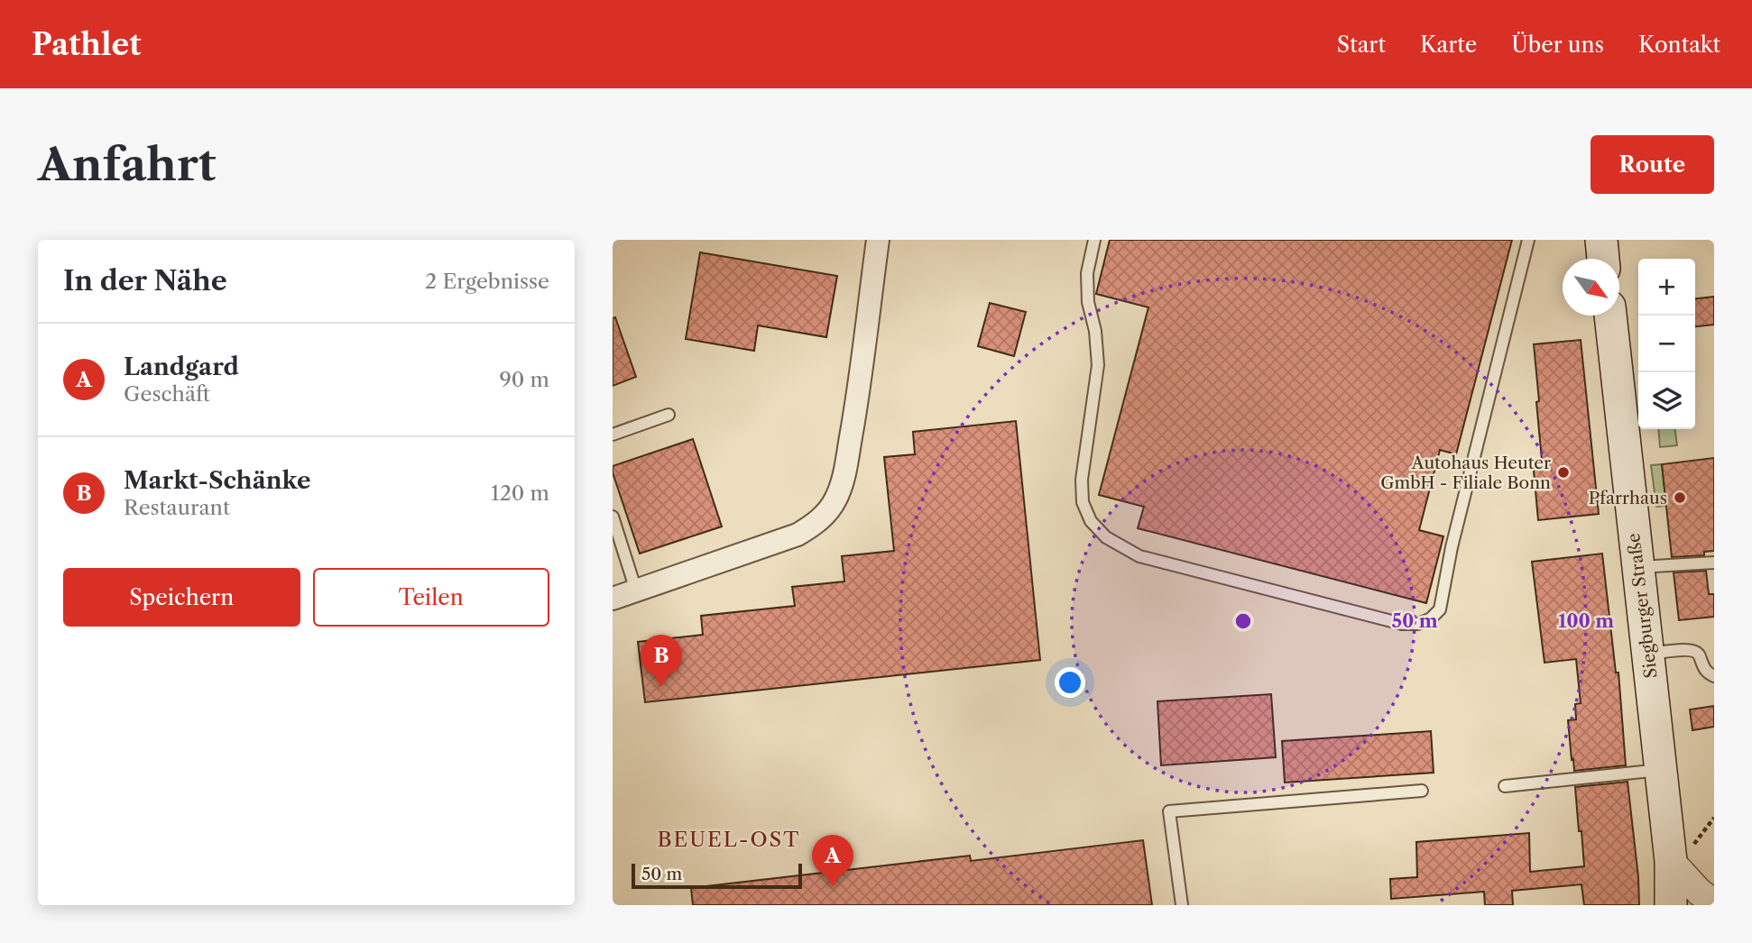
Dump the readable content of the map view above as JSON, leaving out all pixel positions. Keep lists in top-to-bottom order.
{
  "streets": {
    "main road": ["Siegburger Straße"]
  },
  "districts": ["BEUEL-OST"],
  "places": ["Autohaus Heuter GmbH - Filiale Bonn", "Pfarrhaus"],
  "scale_bar": "50 m",
  "north": "bottom right",
  "page": {
    "header": "Pathlet",
    "nav": [
      "Start",
      "Karte",
      "Über uns",
      "Kontakt"
    ],
    "buttons": [
      "Route",
      ["Speichern", "Teilen"]
    ],
    "title": "Anfahrt",
    "heading": ["In der Nähe", "2 Ergebnisse"],
    "map_buttons": ["+", "−"],
    "list": [
      {
        "mark": "A",
        "name": "Landgard",
        "note": "Geschäft",
        "value": "90 m"
      },
      {
        "mark": "B",
        "name": "Markt-Schänke",
        "note": "Restaurant",
        "value": "120 m"
      }
    ],
    "pins": ["B", "A"],
    "scale": "50 m"
  },
  "rings": ["50 m", "100 m"]
}
